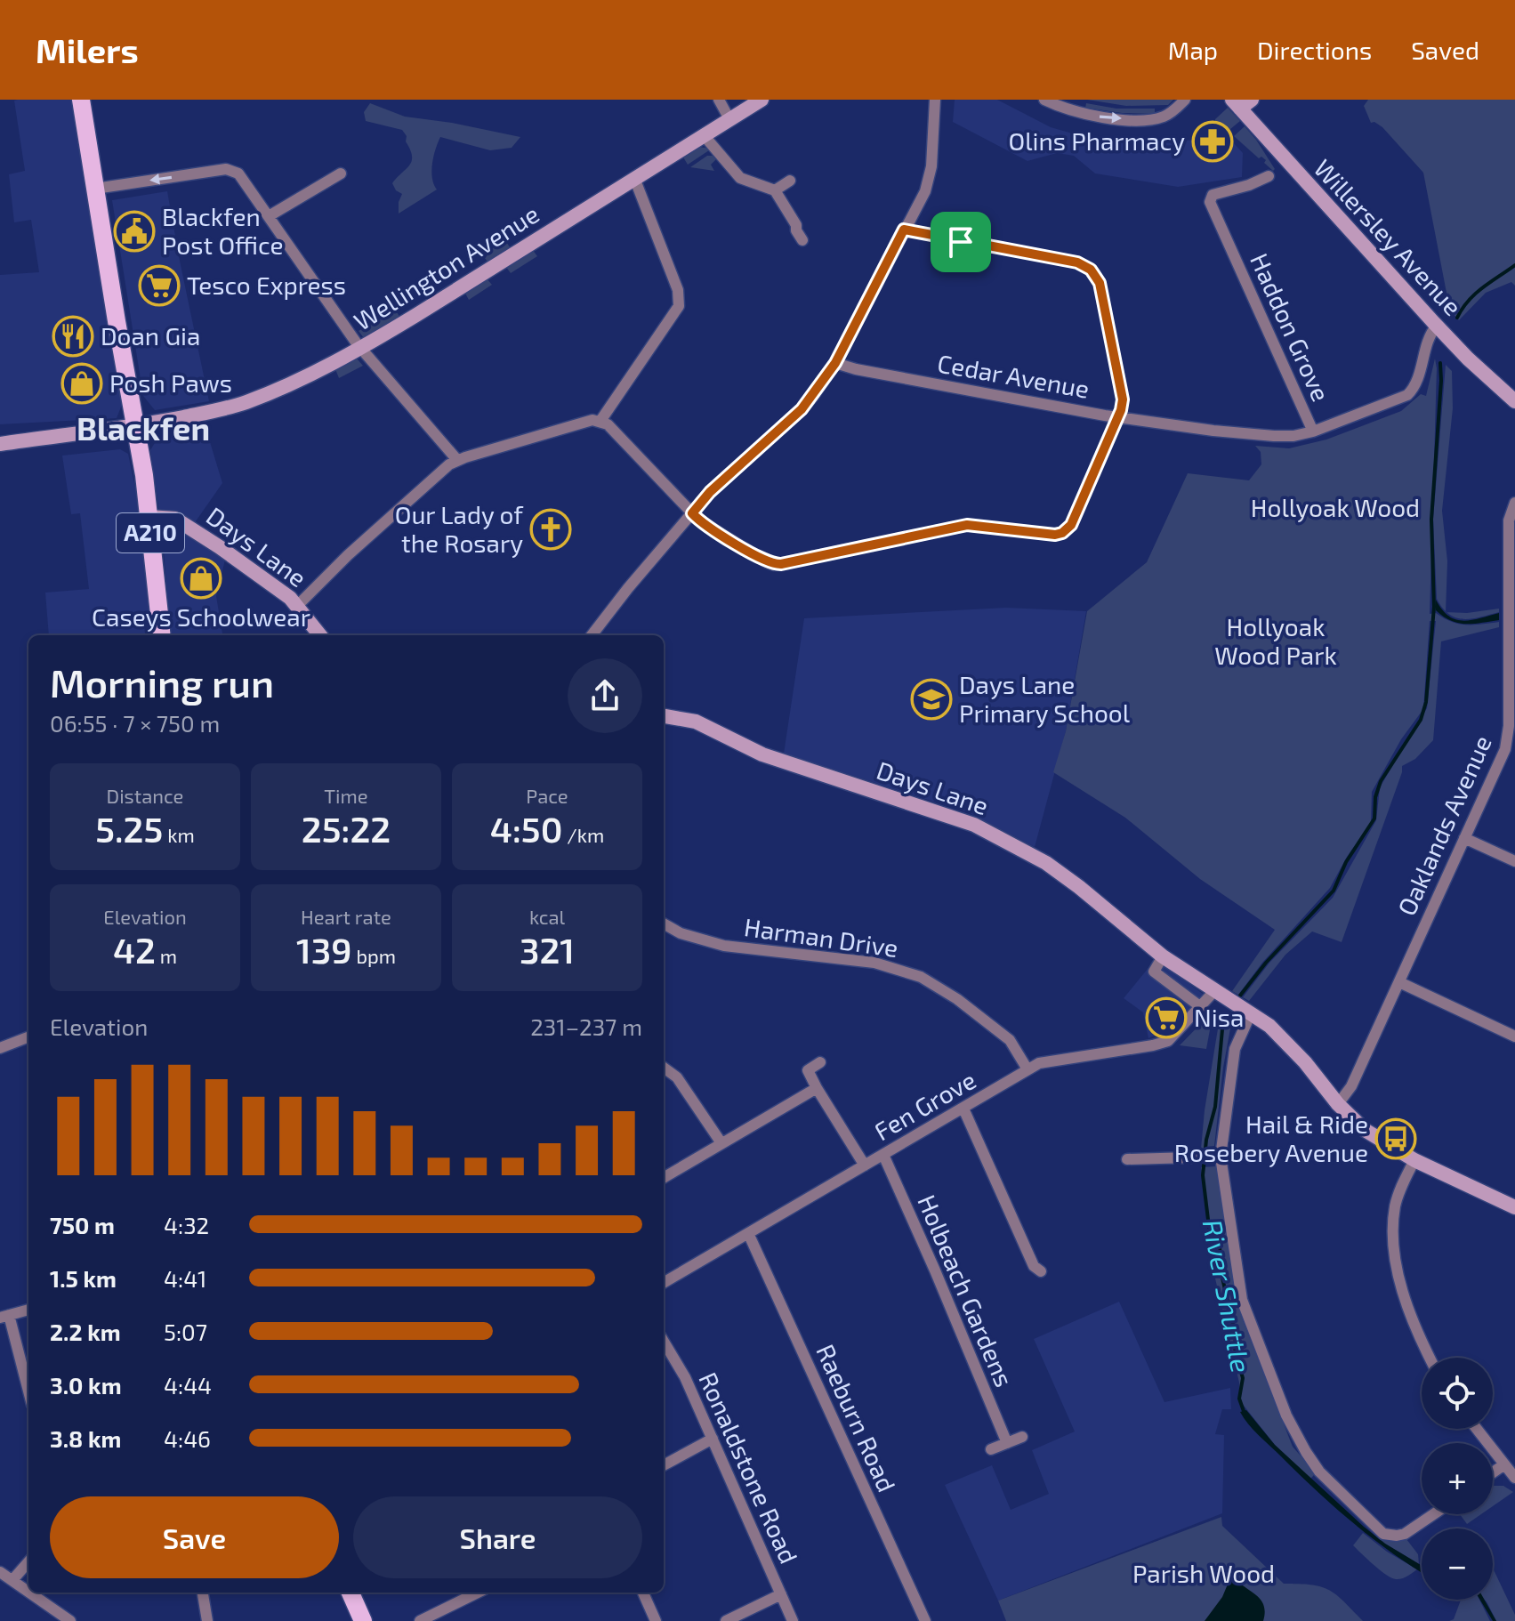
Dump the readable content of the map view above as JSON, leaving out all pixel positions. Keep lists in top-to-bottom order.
{
  "streets": {
    "main road": ["A210"],
    "street": [
      "Willersley Avenue",
      "Wellington Avenue",
      "Haddon Grove",
      "Cedar Avenue",
      "Days Lane",
      "Oaklands Avenue",
      "Harman Drive",
      "Fen Grove",
      "Holbeach Gardens",
      "Raeburn Road",
      "Ronaldstone Road"
    ]
  },
  "crossings": [
    ["Willersley Avenue", "Haddon Grove"],
    ["Wellington Avenue", "A210"],
    ["Haddon Grove", "Cedar Avenue"],
    ["A210", "Days Lane"],
    ["Days Lane", "Oaklands Avenue"],
    ["Days Lane", "Fen Grove"],
    ["Harman Drive", "Fen Grove"],
    ["Fen Grove", "Holbeach Gardens"],
    ["Fen Grove", "Raeburn Road"]
  ],
  "districts": ["Blackfen"],
  "water": ["River Shuttle"],
  "parks": ["Hollyoak Wood", "Hollyoak Wood Park", "Parish Wood"],
  "places": {
    "pharmacy": ["Olins Pharmacy"],
    "public building": ["Blackfen Post Office"],
    "supermarket": ["Tesco Express", "Nisa"],
    "restaurant": ["Doan Gia"],
    "shop": ["Posh Paws", "Caseys Schoolwear"],
    "church": ["Our Lady of the Rosary"],
    "school or university": ["Days Lane Primary School"],
    "bus stop": ["Hail & Ride Rosebery Avenue"]
  },
  "page": {
    "header": "Milers",
    "nav": ["Map", "Directions", "Saved"],
    "heading": ["Morning run", "06:55 · 7 × 750 m"],
    "stats": [
      ["Distance", "5.25 km"],
      ["Time", "25:22"],
      ["Pace", "4:50 /km"],
      ["Elevation", "42 m"],
      ["Heart rate", "139 bpm"],
      ["kcal", "321"]
    ],
    "chart": ["Elevation", "231–237 m"],
    "list": [
      {
        "name": "750 m",
        "note": "4:32"
      },
      {
        "name": "1.5 km",
        "note": "4:41"
      },
      {
        "name": "2.2 km",
        "note": "5:07"
      },
      {
        "name": "3.0 km",
        "note": "4:44"
      },
      {
        "name": "3.8 km",
        "note": "4:46"
      }
    ],
    "map_buttons": ["+", "−"],
    "buttons": ["Save", "Share"]
  }
}
